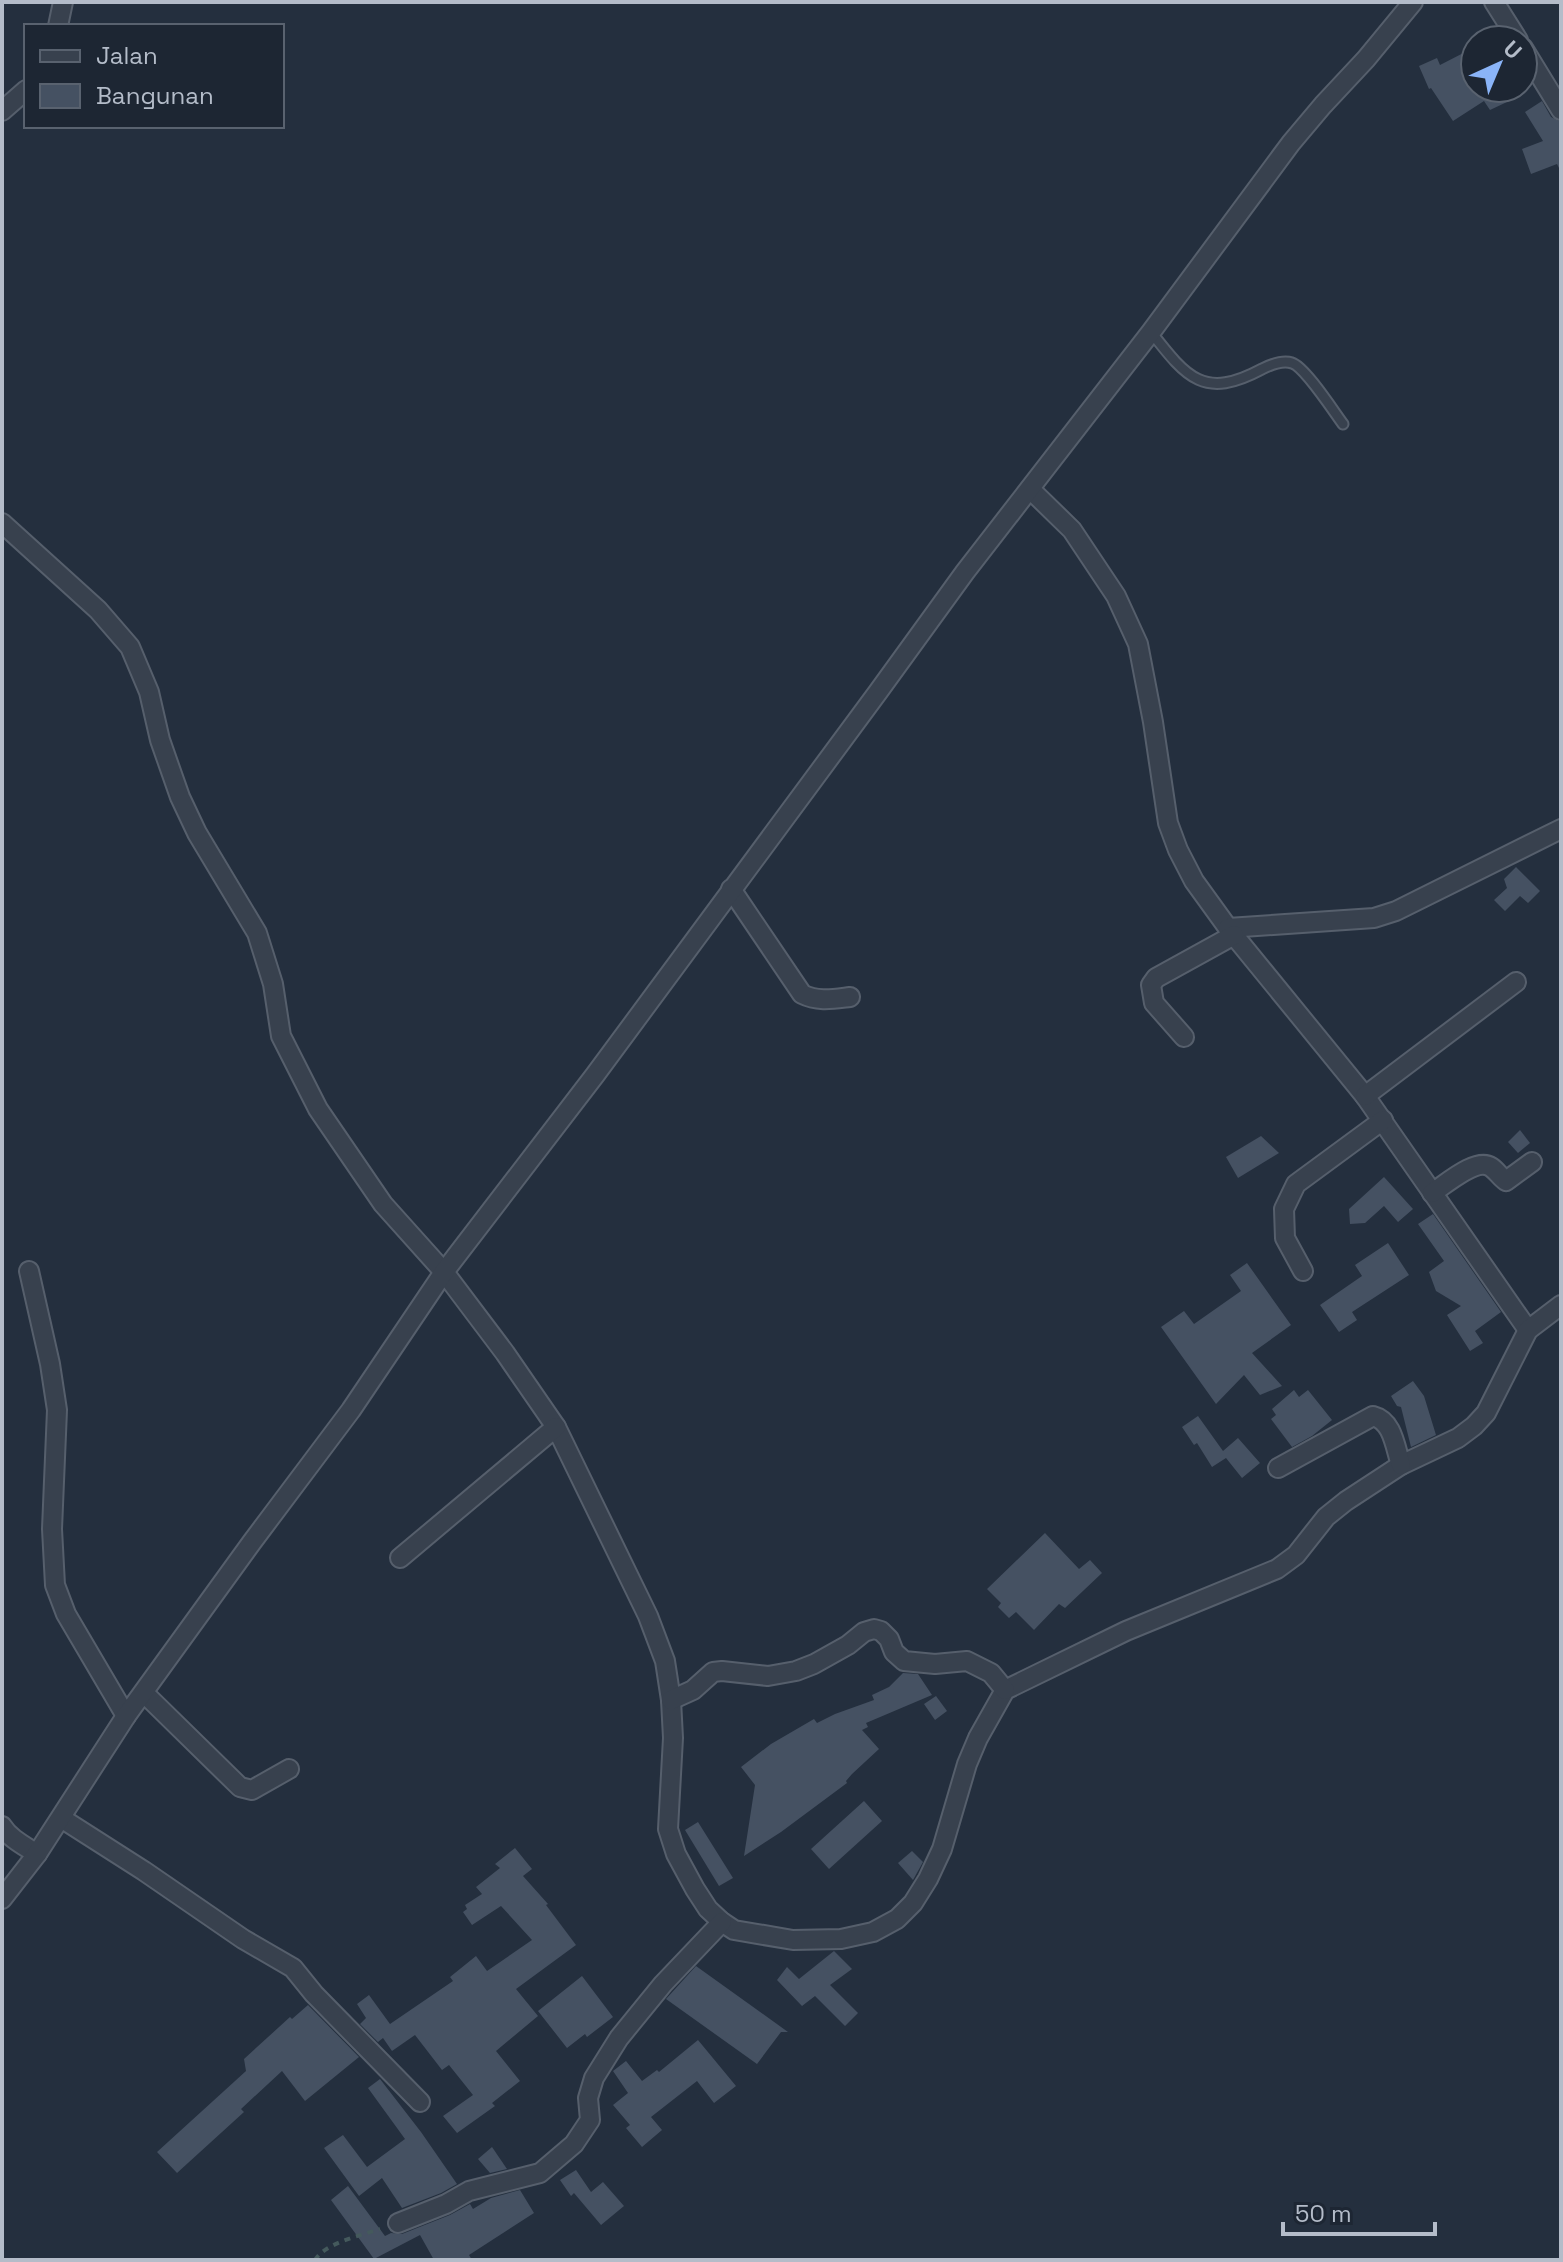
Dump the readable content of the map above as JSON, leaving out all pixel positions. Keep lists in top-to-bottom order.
{
  "legend": ["Jalan", "Bangunan"],
  "scale_bar": "50 m",
  "north": "top right"
}
